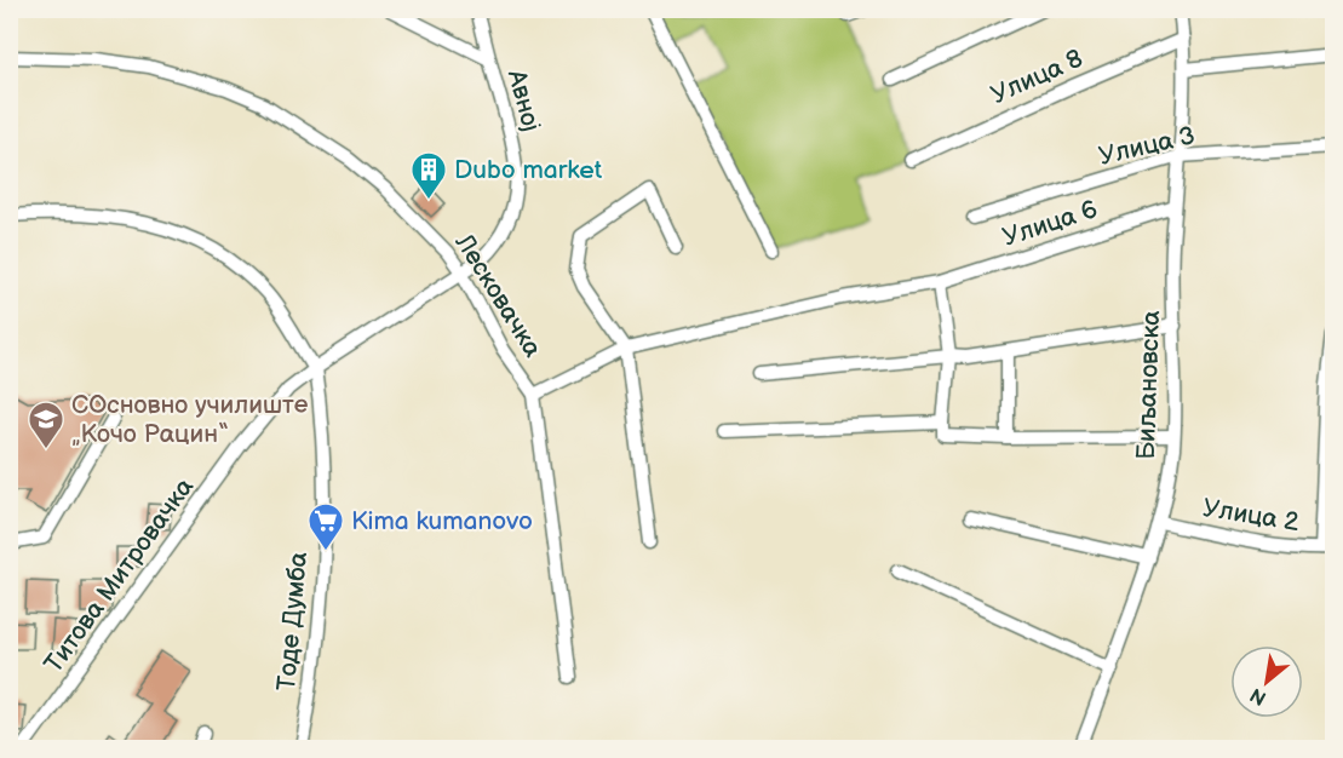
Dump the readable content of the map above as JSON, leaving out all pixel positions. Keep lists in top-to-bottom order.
{
  "streets": {
    "street": [
      "Улица 8",
      "Авној",
      "Улица 3",
      "Улица 6",
      "Лесковачка",
      "Биљановска",
      "Улица 2",
      "Титова Митровачка",
      "Тоде Думба"
    ]
  },
  "crossings": [
    ["Улица 8", "Биљановска"],
    ["Авној", "Лесковачка"],
    ["Улица 3", "Биљановска"],
    ["Улица 6", "Лесковачка"],
    ["Улица 6", "Биљановска"],
    ["Биљановска", "Улица 2"],
    ["Титова Митровачка", "Тоде Думба"]
  ],
  "places": {
    "building": ["Dubo market"],
    "school or university": ["СОсновно училиште „Кочо Рацин“"],
    "supermarket": ["Kima kumanovo"]
  },
  "north": "bottom left"
}
